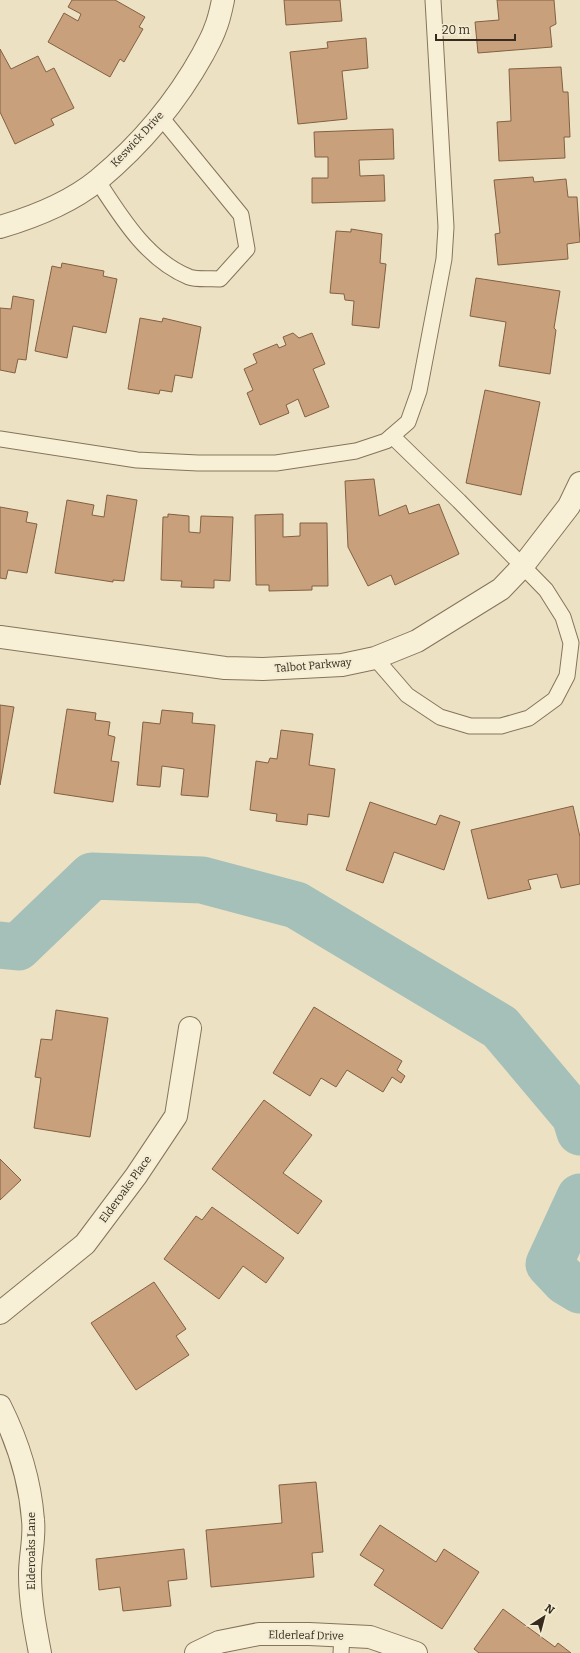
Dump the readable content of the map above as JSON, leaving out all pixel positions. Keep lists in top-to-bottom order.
{
  "streets": {
    "street": [
      "Keswick Drive",
      "Talbot Parkway",
      "Elderoaks Place",
      "Elderoaks Lane",
      "Elderleaf Drive"
    ]
  },
  "scale_bar": "20 m",
  "north": "top right"
}
